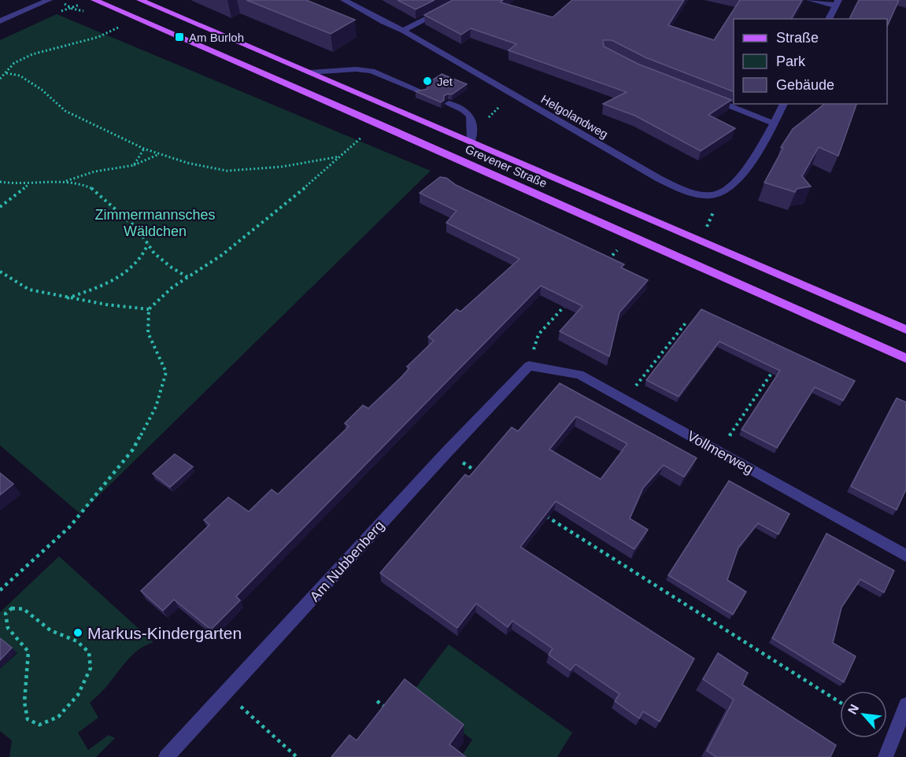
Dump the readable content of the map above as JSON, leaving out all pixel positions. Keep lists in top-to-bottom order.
{
  "streets": {
    "main road": ["Grevener Straße"],
    "street": ["Helgolandweg", "Vollmerweg", "Am Nubbenberg"]
  },
  "crossings": [
    ["Vollmerweg", "Am Nubbenberg"]
  ],
  "parks": ["Zimmermannsches Wäldchen"],
  "places": {
    "transit": ["Am Burloh"],
    "other": ["Jet", "Markus-Kindergarten"]
  },
  "legend": ["Straße", "Park", "Gebäude"],
  "north": "top left"
}
